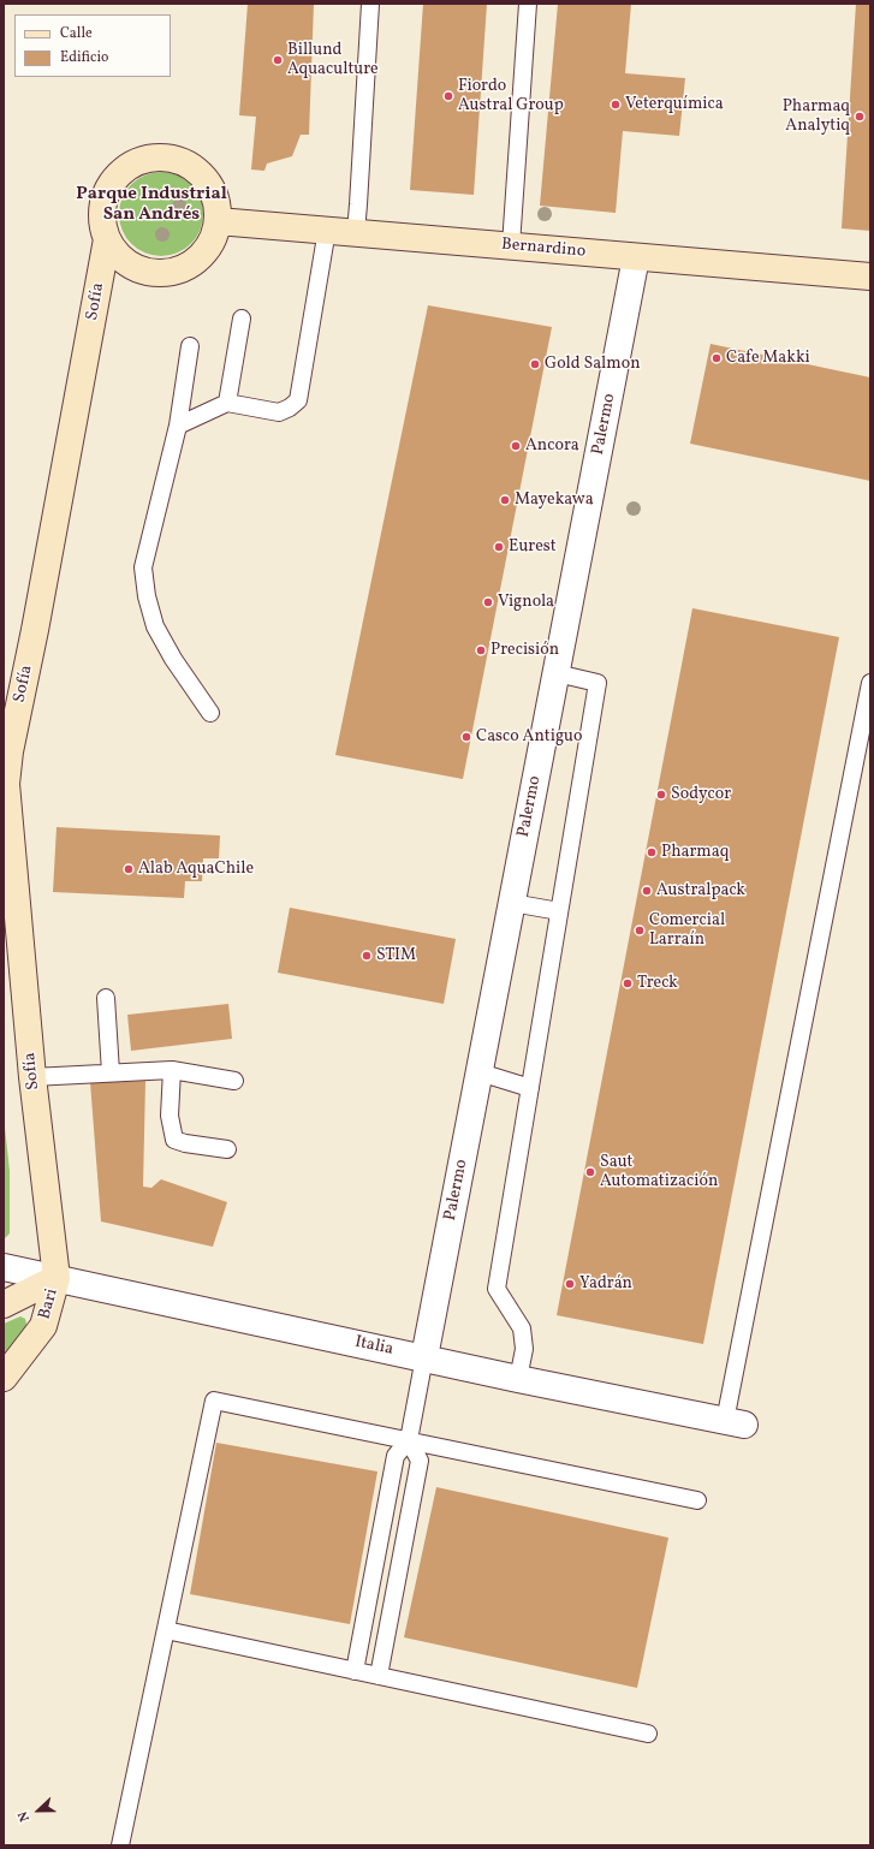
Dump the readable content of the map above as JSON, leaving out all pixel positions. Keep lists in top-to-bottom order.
{
  "streets": {
    "street": [
      "Bernardino",
      "Sofía",
      "Palermo",
      "Bari",
      "Italia"
    ]
  },
  "crossings": [
    ["Bernardino", "Sofía"],
    ["Bernardino", "Palermo"],
    ["Sofía", "Bari"],
    ["Sofía", "Italia"],
    ["Palermo", "Italia"],
    ["Bari", "Italia"]
  ],
  "districts": ["Parque Industrial San Andrés"],
  "places": [
    "Billund Aquaculture",
    "Fiordo Austral Group",
    "Veterquímica",
    "Pharmaq Analytiq",
    "Cafe Makki",
    "Gold Salmon",
    "Ancora",
    "Mayekawa",
    "Eurest",
    "Vignola",
    "Precisión",
    "Casco Antiguo",
    "Sodycor",
    "Pharmaq",
    "Alab AquaChile",
    "Australpack",
    "Comercial Larraín",
    "STIM",
    "Treck",
    "Saut Automatización",
    "Yadrán"
  ],
  "legend": ["Calle", "Edificio"],
  "north": "left"
}
